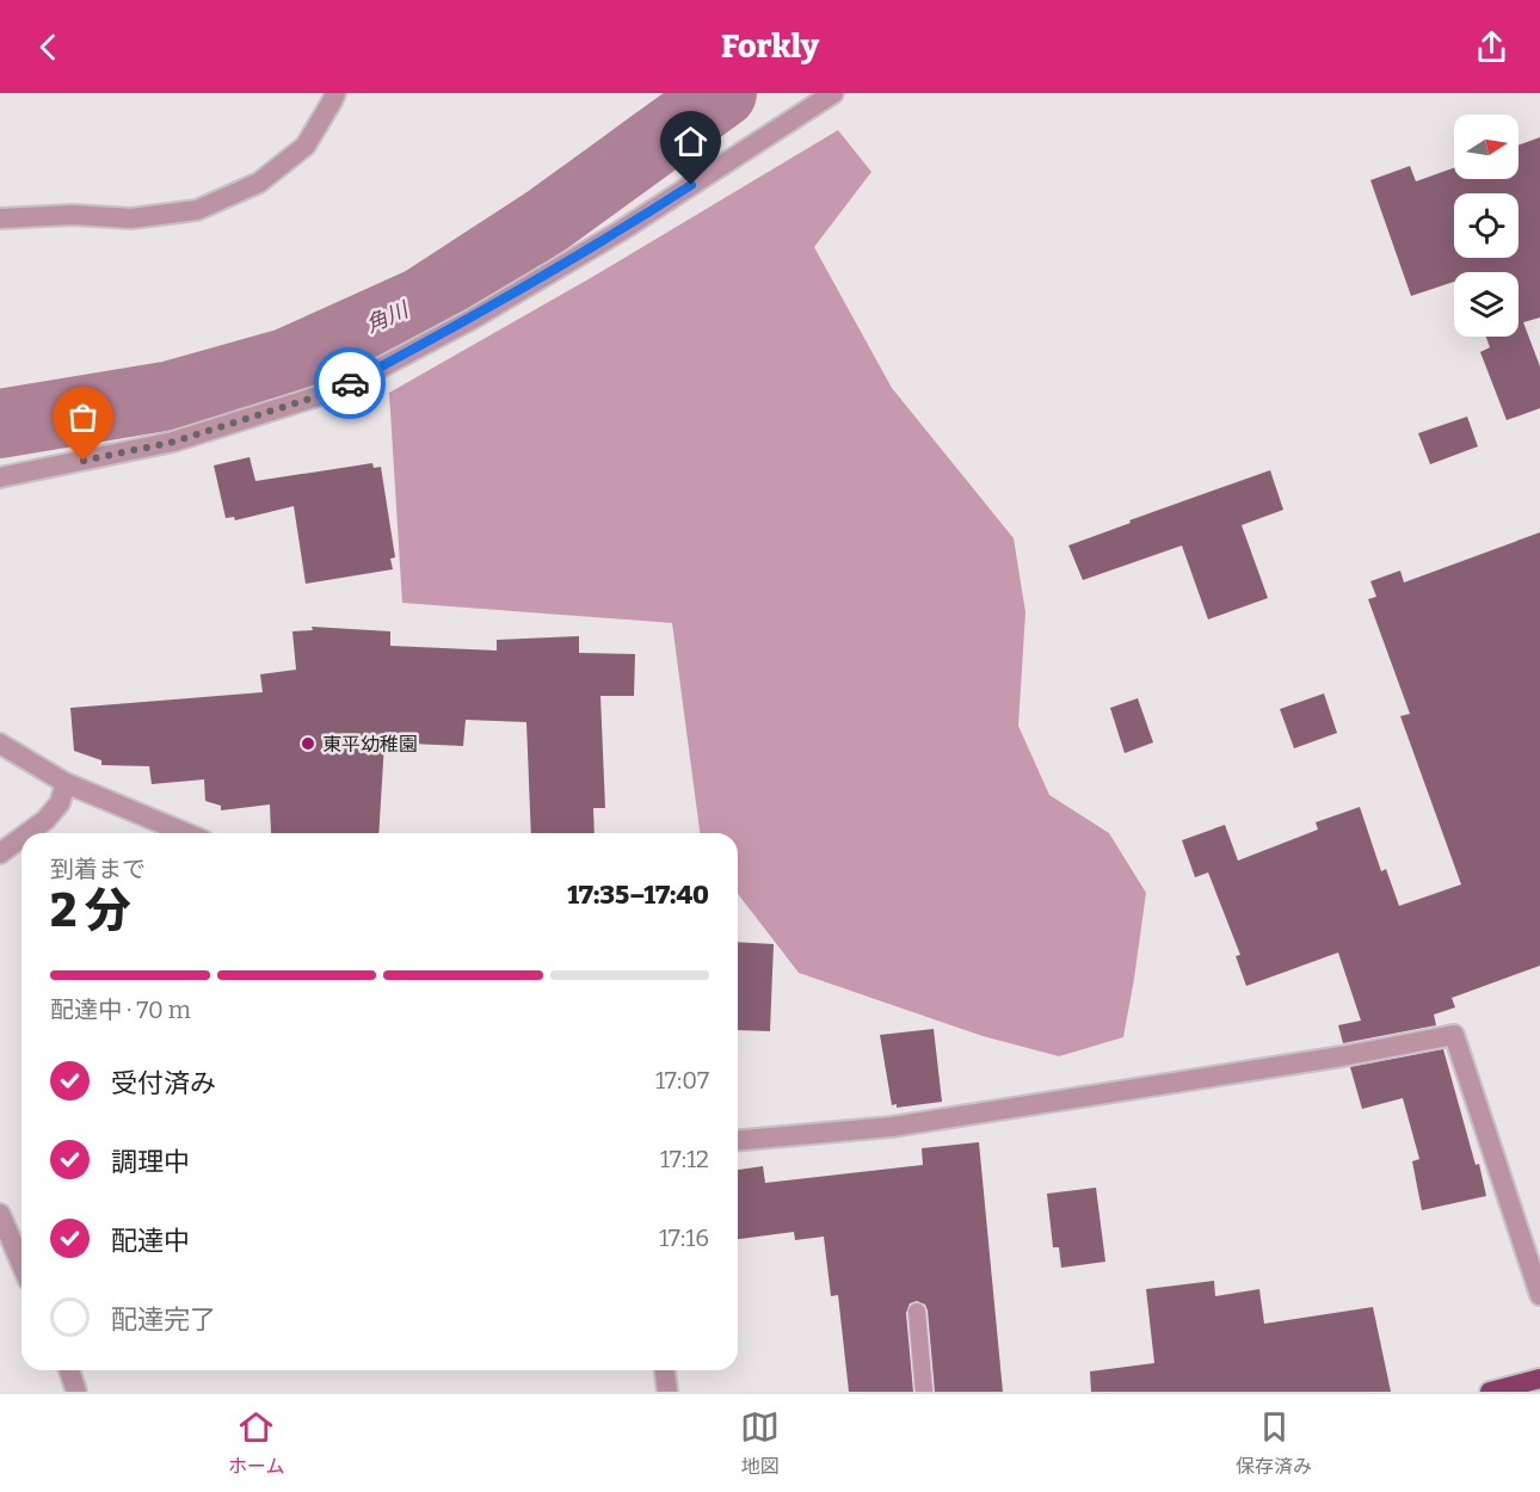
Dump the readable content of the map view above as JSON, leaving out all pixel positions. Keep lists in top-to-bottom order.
{
  "water": ["角川"],
  "places": ["東平幼稚園"],
  "north": "right",
  "page": {
    "header": "Forkly",
    "heading": ["2 分", "到着まで", "17:35–17:40"],
    "bar": "配達中 · 70 m",
    "list": [
      ["受付済み", "17:07"],
      ["調理中", "17:12"],
      ["配達中", "17:16"],
      "配達完了"
    ],
    "tabs": ["ホーム", "地図", "保存済み"]
  }
}
